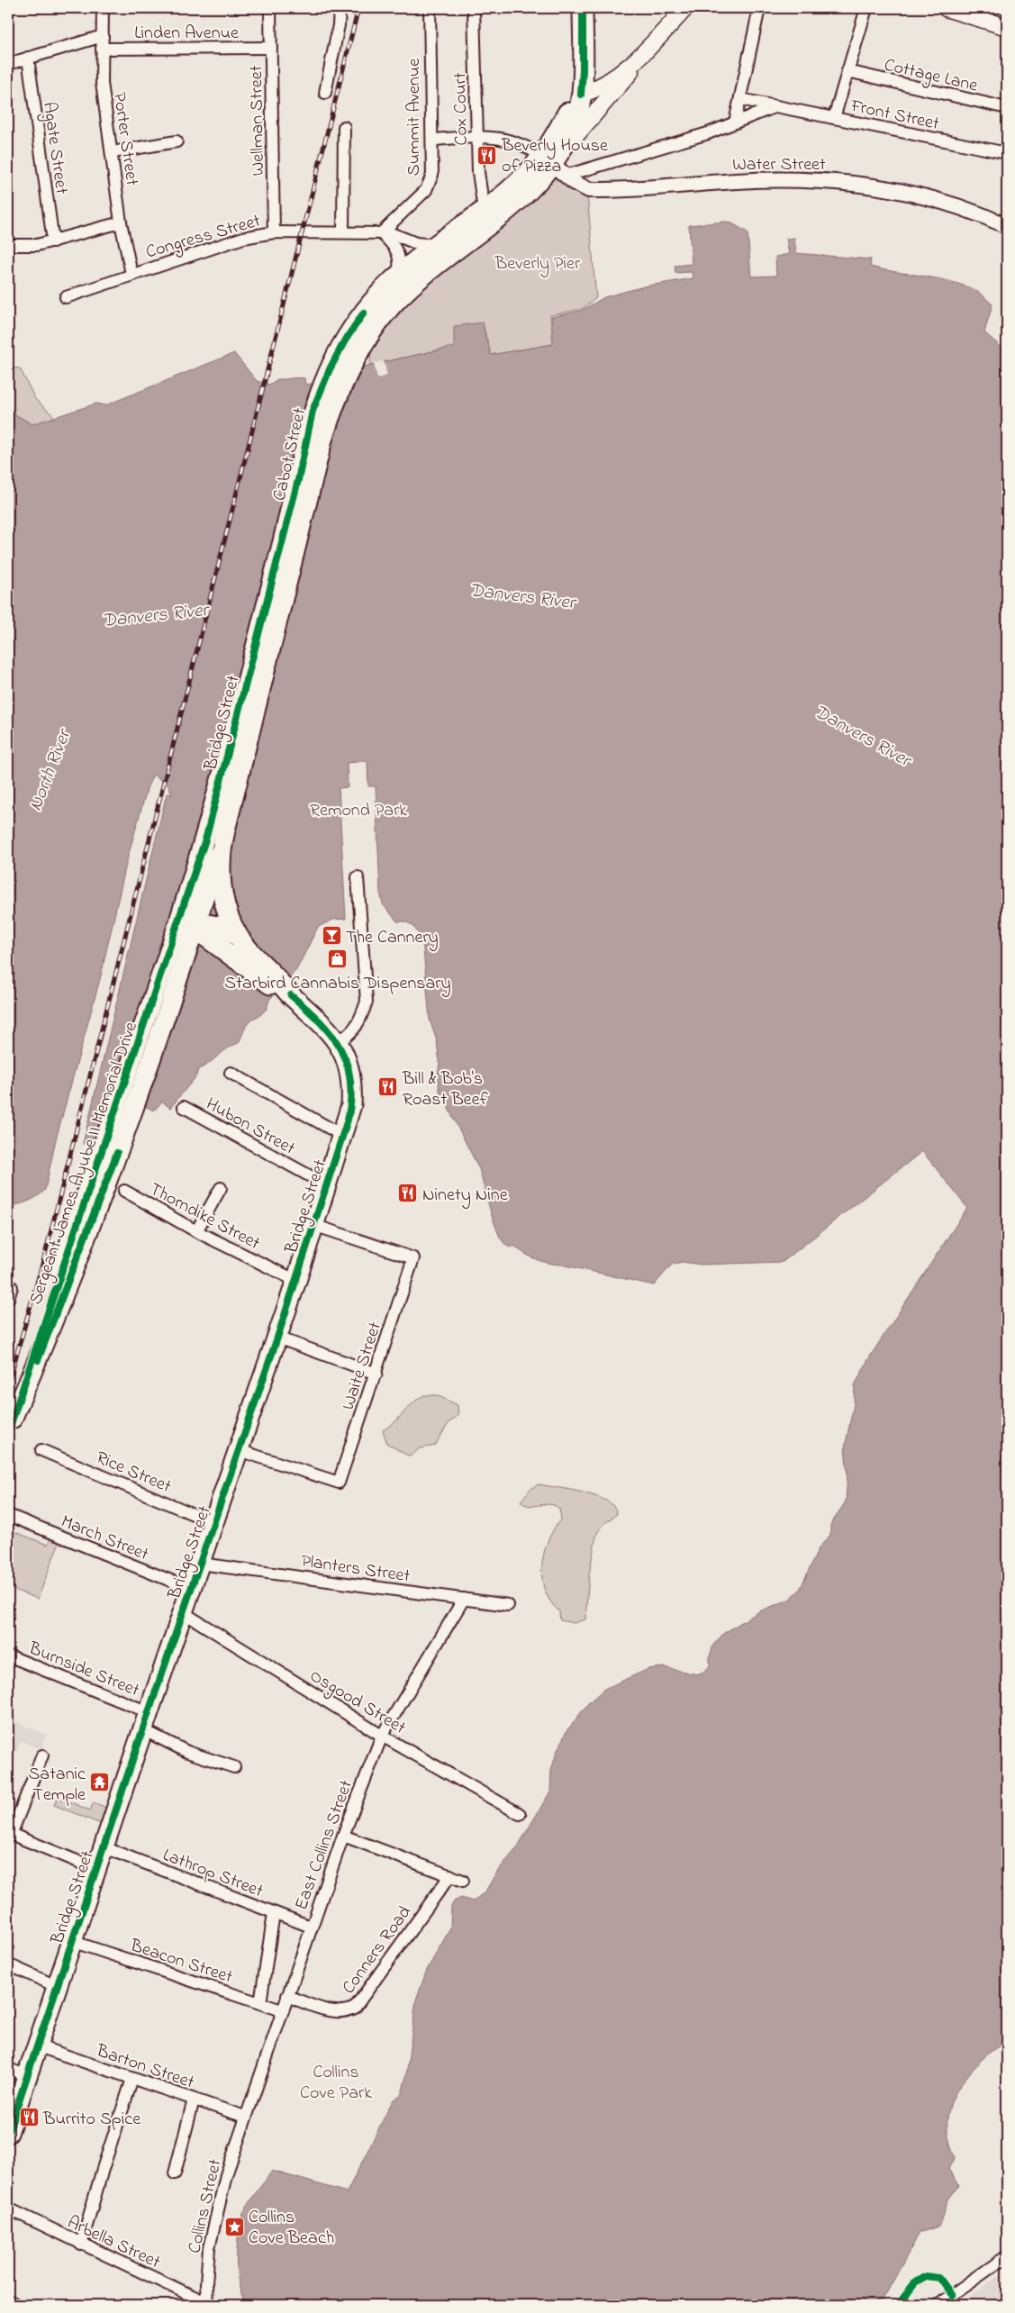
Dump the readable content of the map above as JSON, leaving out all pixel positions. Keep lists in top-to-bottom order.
{
  "streets": {
    "highway": ["Cabot Street", "Bridge Street"],
    "main road": ["Sergeant James Ayube II Memorial Drive"],
    "street": [
      "Linden Avenue",
      "Cottage Lane",
      "Cox Court",
      "Front Street",
      "Summit Avenue",
      "Wellman Street",
      "Porter Street",
      "Agate Street",
      "Water Street",
      "Congress Street",
      "Hubon Street",
      "Thorndike Street",
      "Waite Street",
      "Rice Street",
      "March Street",
      "Planters Street",
      "Burnside Street",
      "Osgood Street",
      "East Collins Street",
      "Lathrop Street",
      "Conners Road",
      "Beacon Street",
      "Barton Street",
      "Collins Street",
      "Arbella Street"
    ]
  },
  "crossings": [
    ["Linden Avenue", "Wellman Street"],
    ["Linden Avenue", "Porter Street"],
    ["Cox Court", "Cabot Street"],
    ["Summit Avenue", "Congress Street"],
    ["Wellman Street", "Congress Street"],
    ["Porter Street", "Congress Street"],
    ["Water Street", "Cabot Street"],
    ["Congress Street", "Cabot Street"],
    ["Cabot Street", "Bridge Street"],
    ["Bridge Street", "Hubon Street"],
    ["Bridge Street", "Sergeant James Ayube II Memorial Drive"],
    ["Bridge Street", "Thorndike Street"],
    ["Bridge Street", "Waite Street"],
    ["Bridge Street", "Rice Street"],
    ["Bridge Street", "March Street"],
    ["Bridge Street", "Planters Street"],
    ["Bridge Street", "Burnside Street"],
    ["Bridge Street", "Osgood Street"],
    ["Bridge Street", "Lathrop Street"],
    ["Bridge Street", "Beacon Street"],
    ["Bridge Street", "Barton Street"],
    ["Planters Street", "East Collins Street"],
    ["Osgood Street", "East Collins Street"],
    ["East Collins Street", "Lathrop Street"],
    ["East Collins Street", "Conners Road"],
    ["East Collins Street", "Beacon Street"],
    ["East Collins Street", "Barton Street"],
    ["East Collins Street", "Collins Street"],
    ["Barton Street", "Collins Street"],
    ["Collins Street", "Arbella Street"]
  ],
  "water": ["Danvers River", "North River"],
  "parks": ["Beverly Pier", "Remond Park", "Collins Cove Park"],
  "places": {
    "restaurant": [
      "Beverly House of Pizza",
      "Bill & Bob's Roast Beef",
      "Ninety Nine",
      "Burrito Spice"
    ],
    "bar": ["The Cannery"],
    "shop": ["Starbird Cannabis Dispensary"],
    "temple": ["Satanic Temple"],
    "place": ["Collins Cove Beach"]
  }
}
